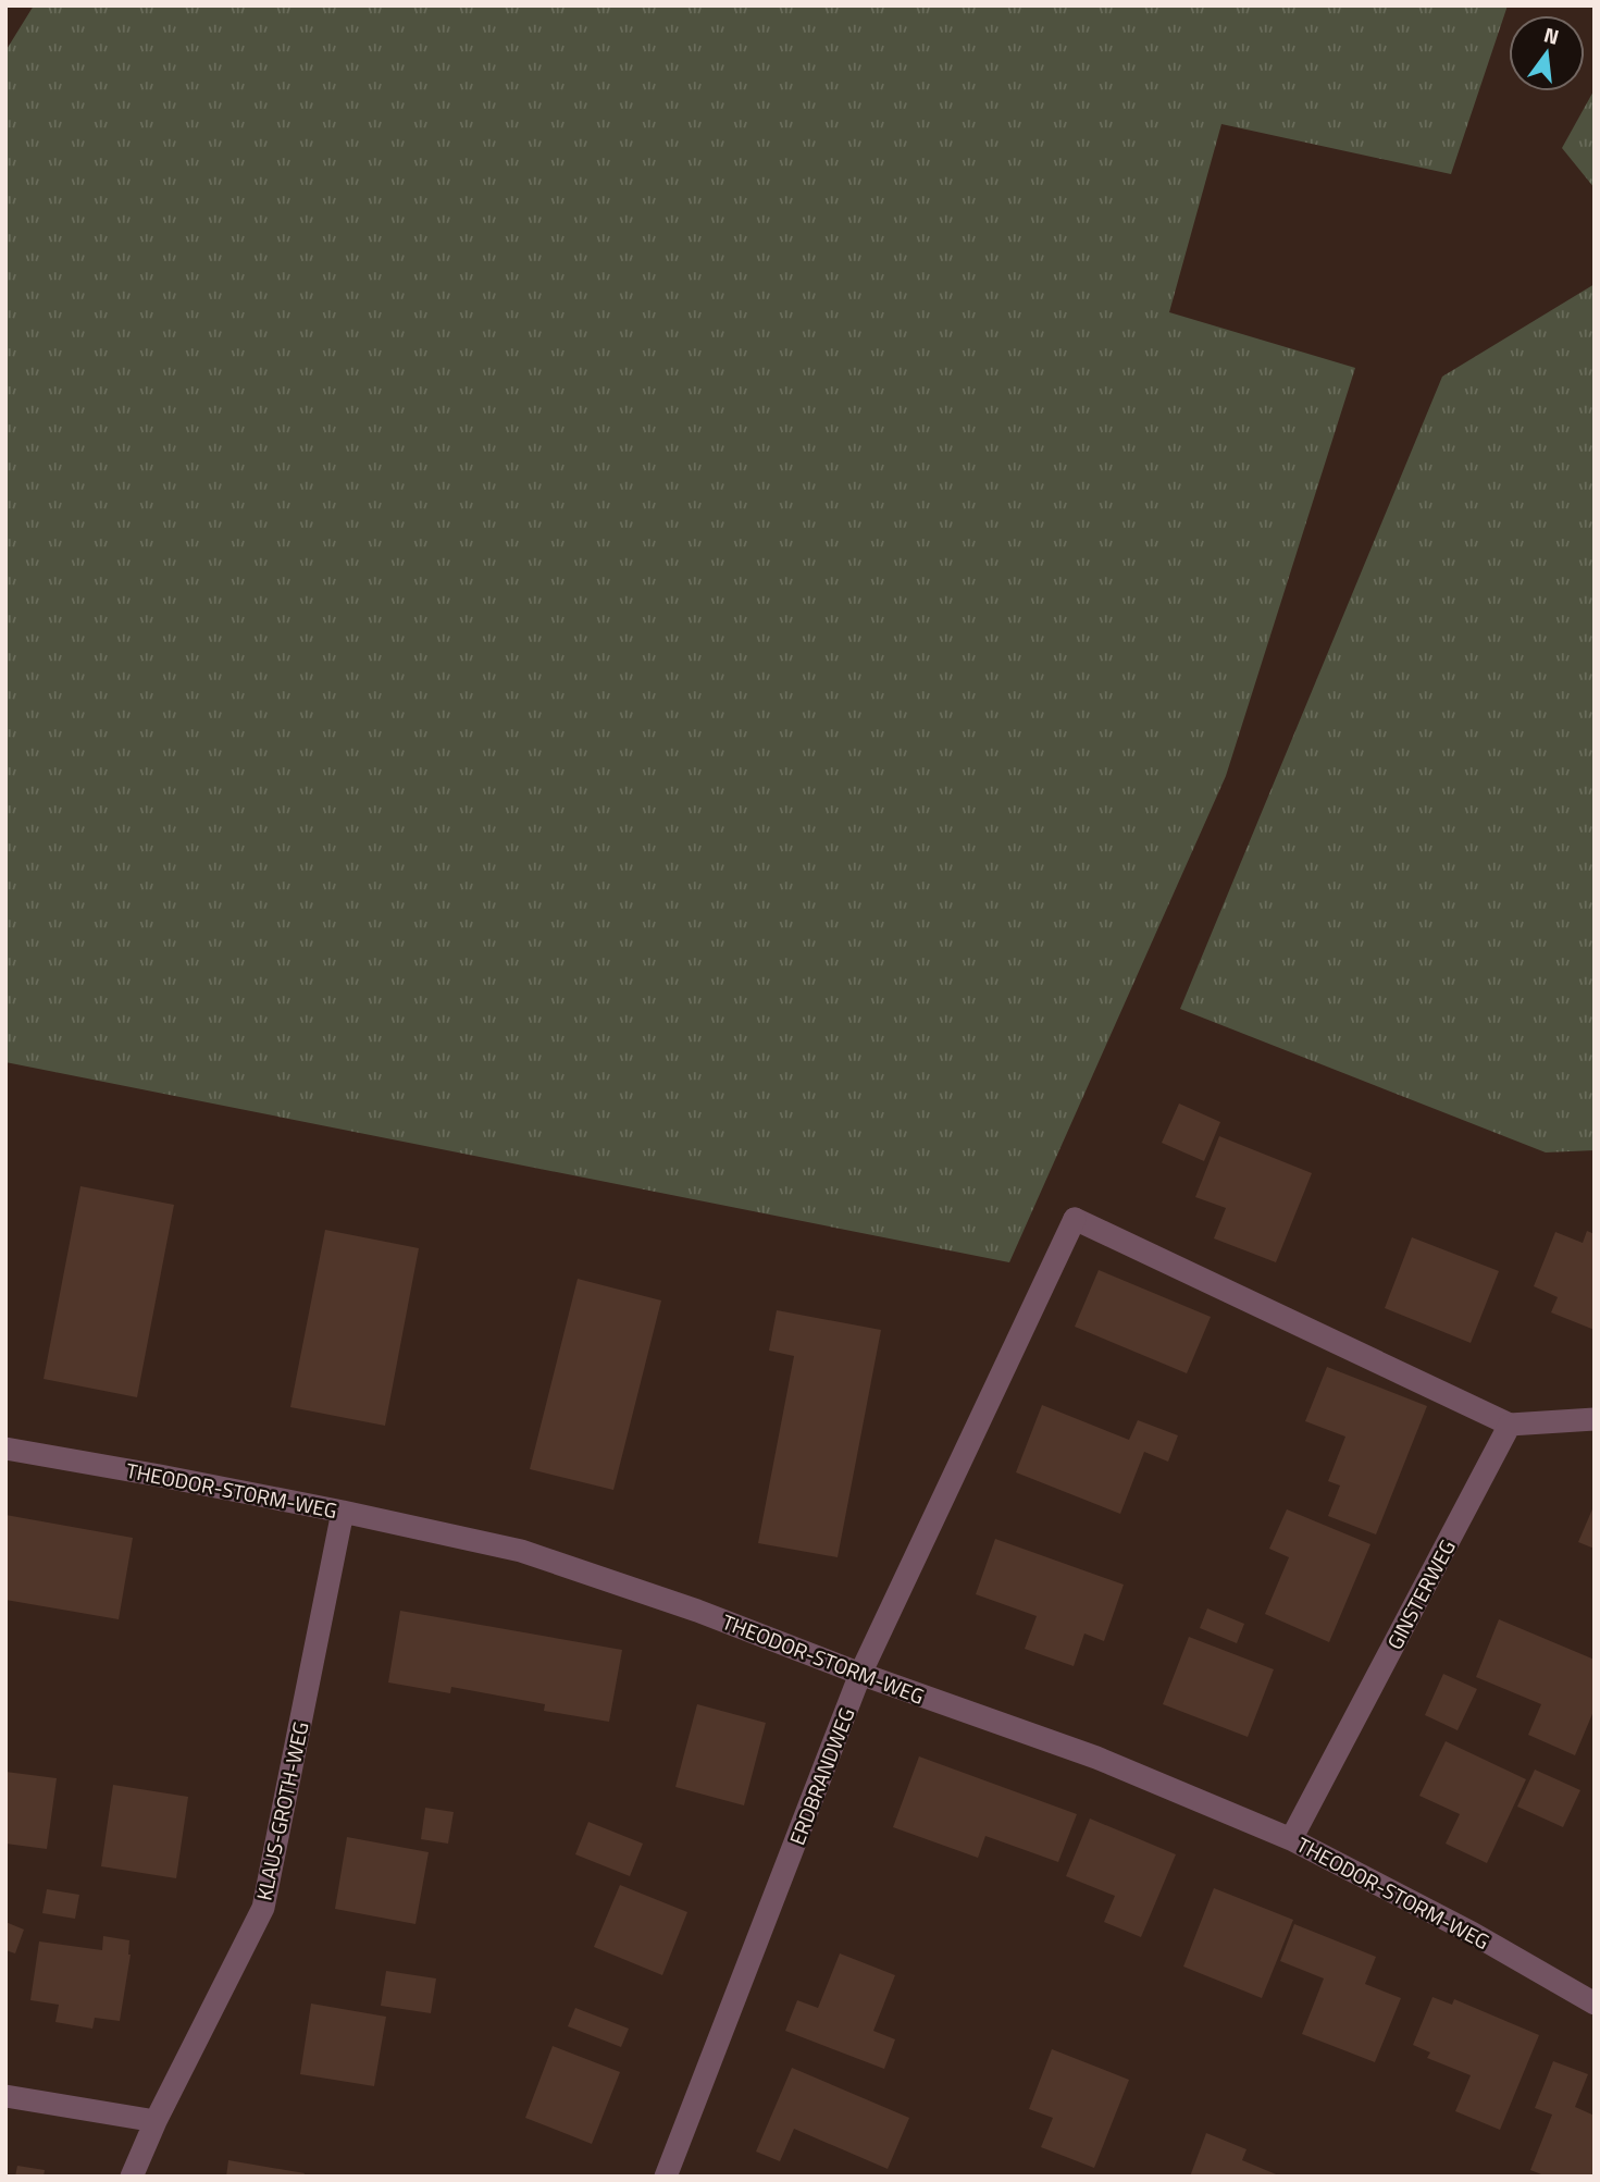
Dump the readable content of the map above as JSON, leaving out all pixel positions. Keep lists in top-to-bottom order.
{
  "streets": {
    "street": [
      "THEODOR-STORM-WEG",
      "GINSTERWEG",
      "ERDBRANDWEG",
      "KLAUS-GROTH-WEG"
    ]
  },
  "crossings": [
    ["THEODOR-STORM-WEG", "GINSTERWEG"],
    ["THEODOR-STORM-WEG", "ERDBRANDWEG"],
    ["THEODOR-STORM-WEG", "KLAUS-GROTH-WEG"],
    ["GINSTERWEG", "ERDBRANDWEG"]
  ],
  "north": "top"
}
